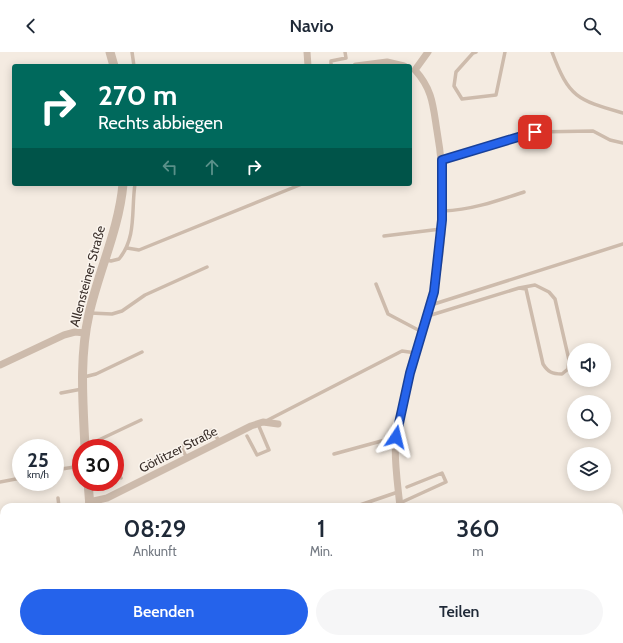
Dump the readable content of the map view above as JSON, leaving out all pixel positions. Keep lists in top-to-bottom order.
{
  "streets": {
    "street": ["Allensteiner Straße", "Görlitzer Straße"]
  },
  "page": {
    "header": "Navio",
    "turn": ["270 m", "Rechts abbiegen"],
    "speed": "25 km/h",
    "limit": "30",
    "eta": [
      "08:29",
      "Ankunft",
      "1",
      "Min.",
      "360",
      "m"
    ],
    "buttons": ["Beenden", "Teilen"]
  }
}
